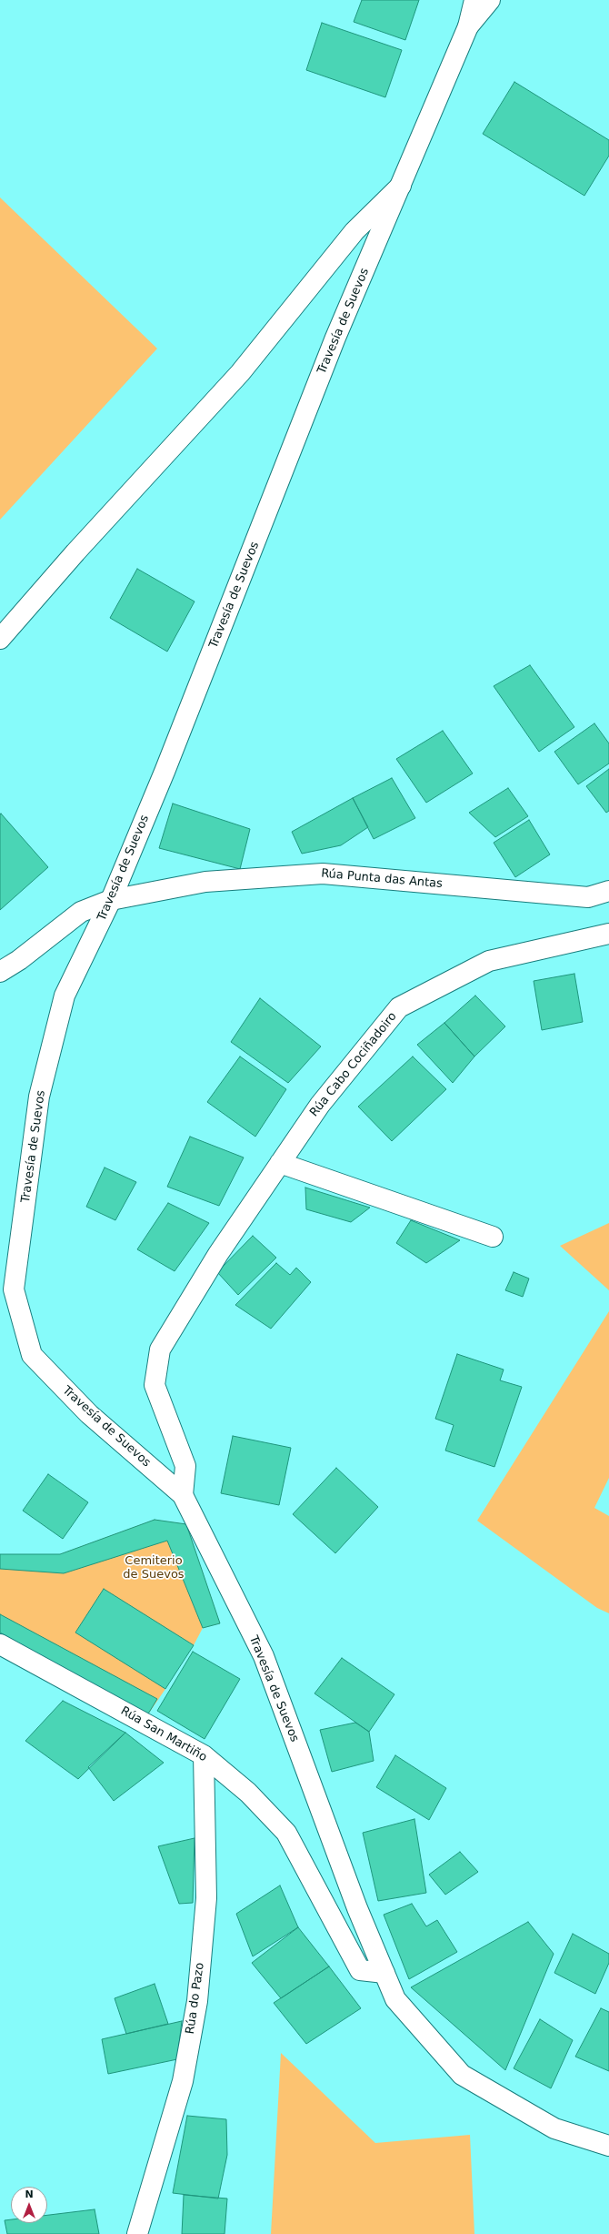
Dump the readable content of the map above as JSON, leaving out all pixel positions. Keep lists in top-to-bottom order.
{
  "streets": {
    "street": [
      "Travesía de Suevos",
      "Rúa Punta das Antas",
      "Rúa Cabo Cociñadoiro",
      "Rúa San Martiño",
      "Rúa do Pazo"
    ]
  },
  "crossings": [
    ["Travesía de Suevos", "Rúa Punta das Antas"],
    ["Travesía de Suevos", "Rúa Cabo Cociñadoiro"],
    ["Travesía de Suevos", "Rúa San Martiño"],
    ["Rúa San Martiño", "Rúa do Pazo"]
  ],
  "parks": ["Cemiterio de Suevos"],
  "north": "top"
}
